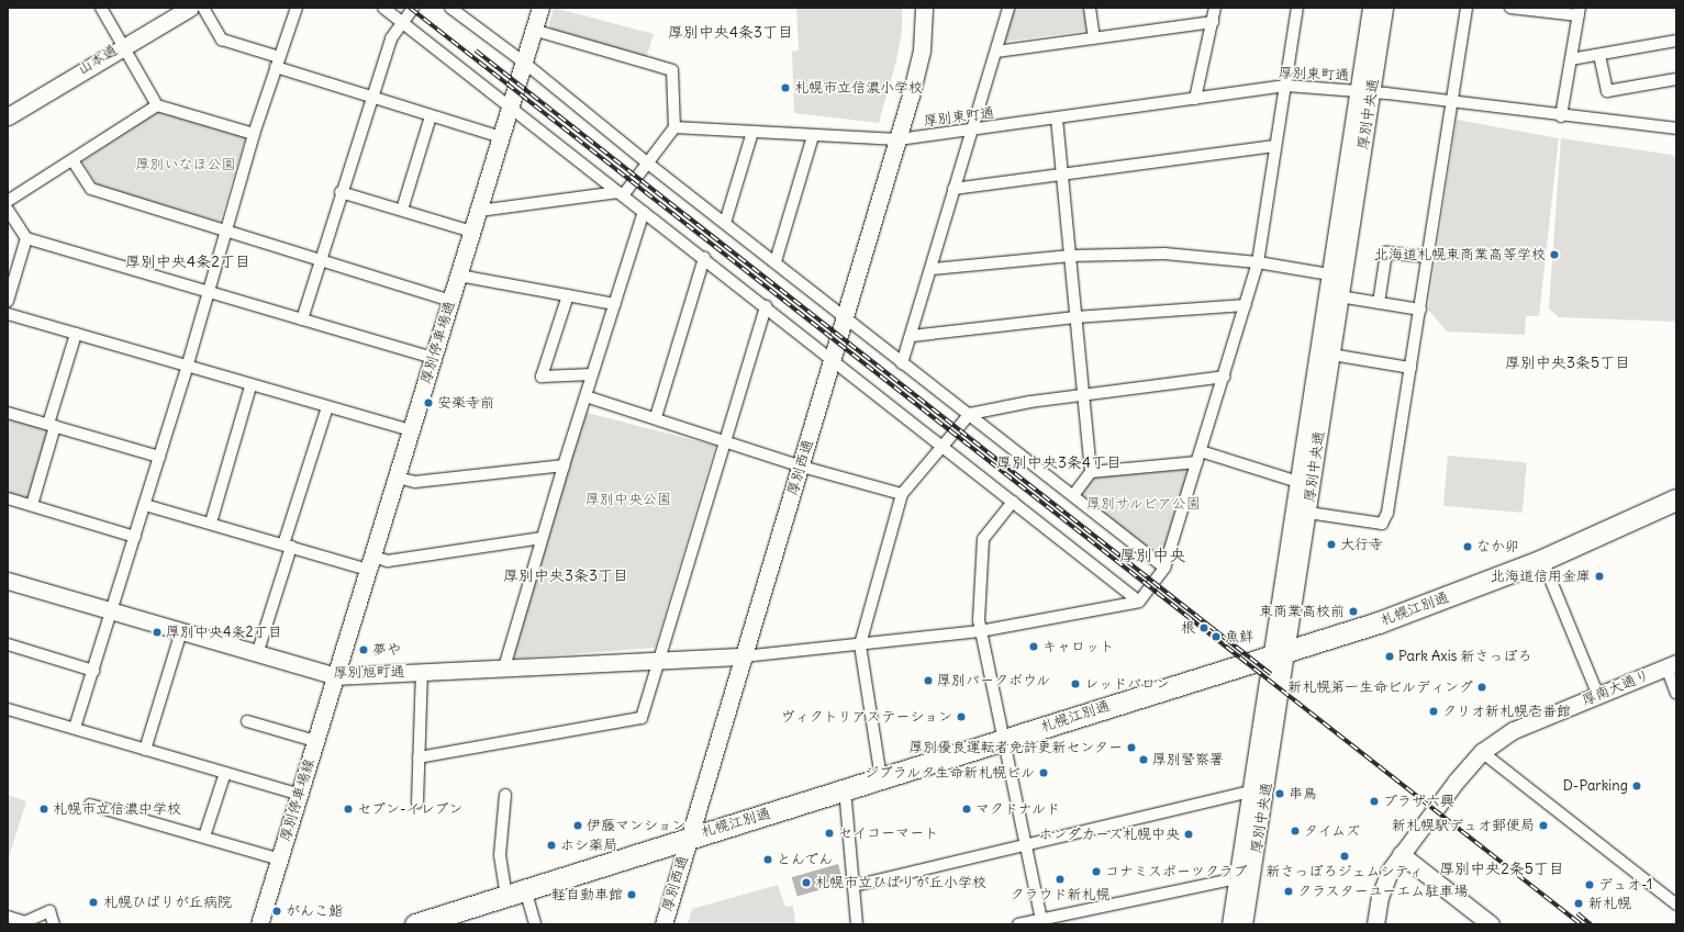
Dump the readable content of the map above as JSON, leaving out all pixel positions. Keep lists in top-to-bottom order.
{
  "streets": {
    "highway": ["札幌江別通"],
    "street": [
      "山本通",
      "厚別東町通",
      "厚別中央通",
      "厚別停車場通",
      "厚別西通",
      "厚別旭町通",
      "厚南大通り",
      "厚別停車場線"
    ]
  },
  "crossings": [
    ["厚別東町通", "厚別中央通"],
    ["厚別東町通", "厚別西通"],
    ["厚別中央通", "札幌江別通"],
    ["厚別停車場通", "厚別旭町通"],
    ["厚別停車場通", "厚別停車場線"],
    ["厚別西通", "札幌江別通"],
    ["厚別西通", "厚別旭町通"],
    ["厚別旭町通", "厚別停車場線"]
  ],
  "districts": [
    "厚別中央4条3丁目",
    "厚別中央4条2丁目",
    "厚別中央3条5丁目",
    "厚別中央3条4丁目",
    "厚別中央",
    "厚別中央3条3丁目",
    "厚別中央2条5丁目"
  ],
  "parks": ["厚別いなほ公園", "厚別中央公園", "厚別サルビア公園"],
  "places": [
    "札幌市立信濃小学校",
    "北海道札幌東商業高等学校",
    "安楽寺前",
    "大行寺",
    "なか卯",
    "北海道信用金庫",
    "東商業高校前",
    "根",
    "厚別中央4条2丁目",
    "魚鮮",
    "キャロット",
    "夢や",
    "Park Axis 新さっぽろ",
    "厚別パークボウル",
    "レッドバロン",
    "新札幌第一生命ビルディング",
    "クリオ新札幌壱番館",
    "ヴィクトリアステーション",
    "厚別優良運転者免許更新センター",
    "厚別警察署",
    "ジブラルタ生命新札幌ビル",
    "D-Parking",
    "串鳥",
    "プラザ六興",
    "札幌市立信濃中学校",
    "セブン-イレブン",
    "マクドナルド",
    "伊藤マンション",
    "新札幌駅デュオ郵便局",
    "タイムズ",
    "セイコーマート",
    "ホンダカーズ札幌中央",
    "ホシ薬局",
    "新さっぽろジェムシティ",
    "とんでん",
    "コナミスポーツクラブ",
    "クラウド新札幌",
    "札幌市立ひばりが丘小学校",
    "デュオ-1",
    "クラスターユーエム駐車場",
    "軽自動車館",
    "札幌ひばりが丘病院",
    "新札幌",
    "がんこ鮨"
  ]
}
